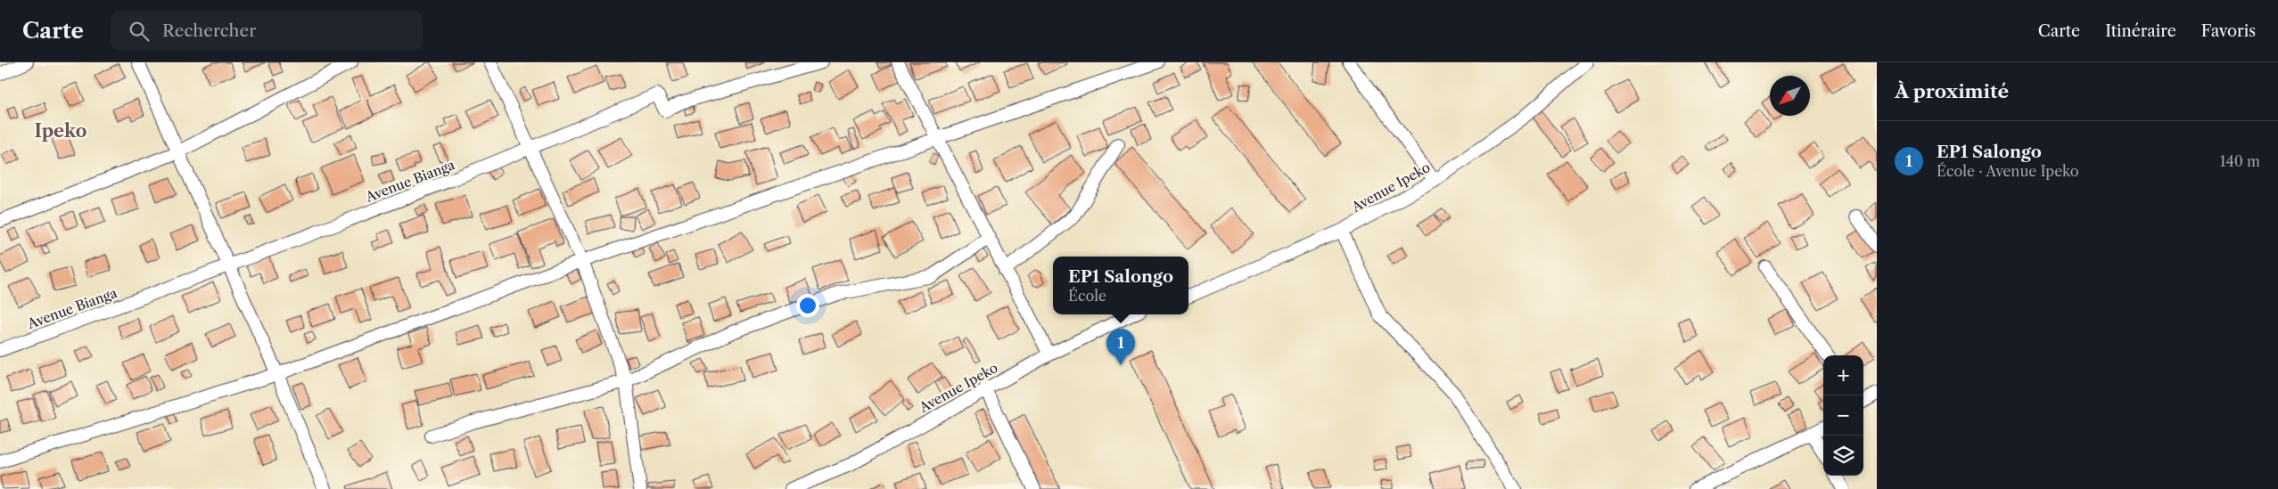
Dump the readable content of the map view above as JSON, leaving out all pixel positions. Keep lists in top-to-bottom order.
{
  "streets": {
    "street": ["Avenue Bianga", "Avenue Ipeko"]
  },
  "districts": ["Ipeko"],
  "north": "bottom left",
  "page": {
    "header": "Carte",
    "search": "Rechercher",
    "nav": ["Carte", "Itinéraire", "Favoris"],
    "heading": "À proximité",
    "list": [
      {
        "mark": "1",
        "name": "EP1 Salongo",
        "note": "École · Avenue Ipeko",
        "value": "140 m"
      }
    ],
    "popup": ["EP1 Salongo", "École"],
    "pins": "1",
    "map_buttons": ["+", "−"]
  }
}
